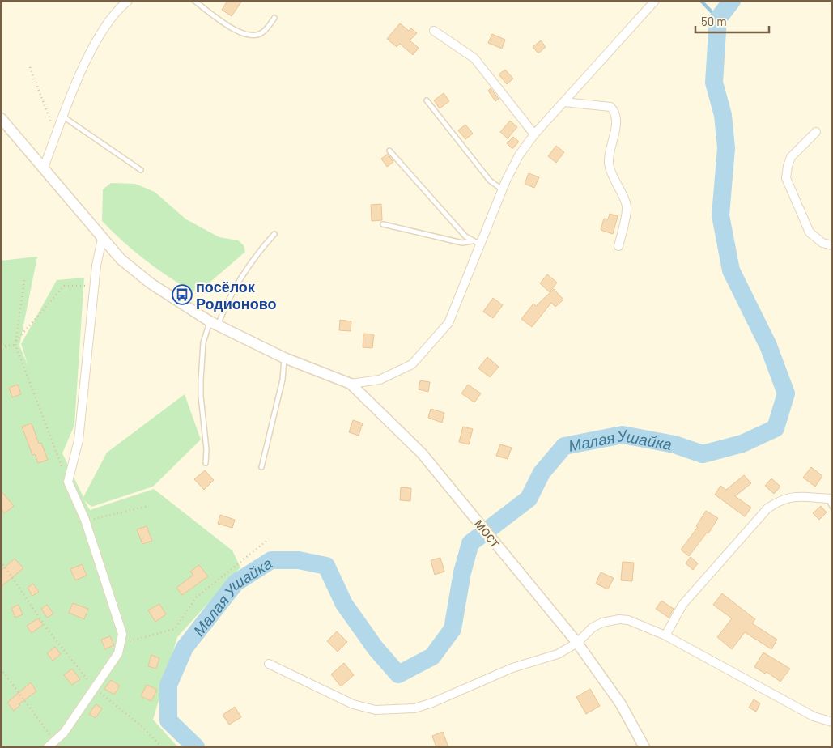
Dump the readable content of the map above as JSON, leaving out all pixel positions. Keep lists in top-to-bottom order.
{
  "streets": {
    "street": ["мост"]
  },
  "water": ["Малая Ушайка"],
  "places": {
    "bus stop": ["посёлок Родионово"]
  },
  "scale_bar": "50 m"
}
